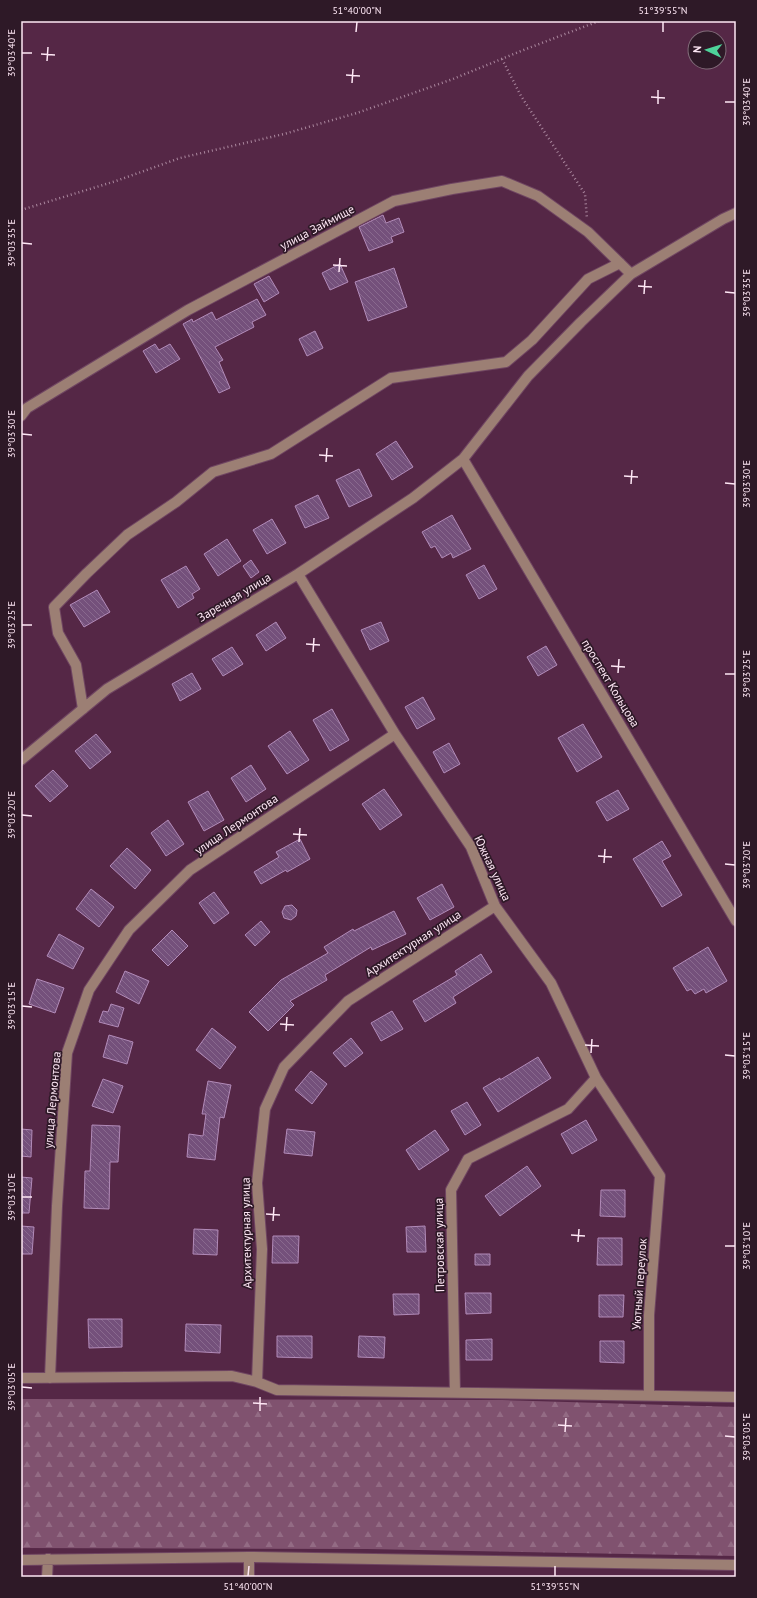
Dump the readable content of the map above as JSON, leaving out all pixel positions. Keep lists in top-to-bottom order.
{
  "streets": {
    "street": [
      "улица Займище",
      "Заречная улица",
      "проспект Кольцова",
      "улица Лермонтова",
      "Южная улица",
      "Архитектурная улица",
      "Петровская улица",
      "Уютный переулок"
    ]
  },
  "crossings": [
    ["улица Займище", "Заречная улица"],
    ["Заречная улица", "проспект Кольцова"],
    ["Заречная улица", "Южная улица"],
    ["улица Лермонтова", "Южная улица"],
    ["Южная улица", "Архитектурная улица"],
    ["Южная улица", "Петровская улица"],
    ["Южная улица", "Уютный переулок"]
  ],
  "north": "left",
  "coordinates": [
    "51°40'00\"N",
    "51°39'55\"N",
    "39°03'40\"E",
    "39°03'35\"E",
    "39°03'30\"E",
    "39°03'25\"E",
    "39°03'20\"E",
    "39°03'15\"E",
    "39°03'10\"E",
    "39°03'05\"E"
  ]
}
